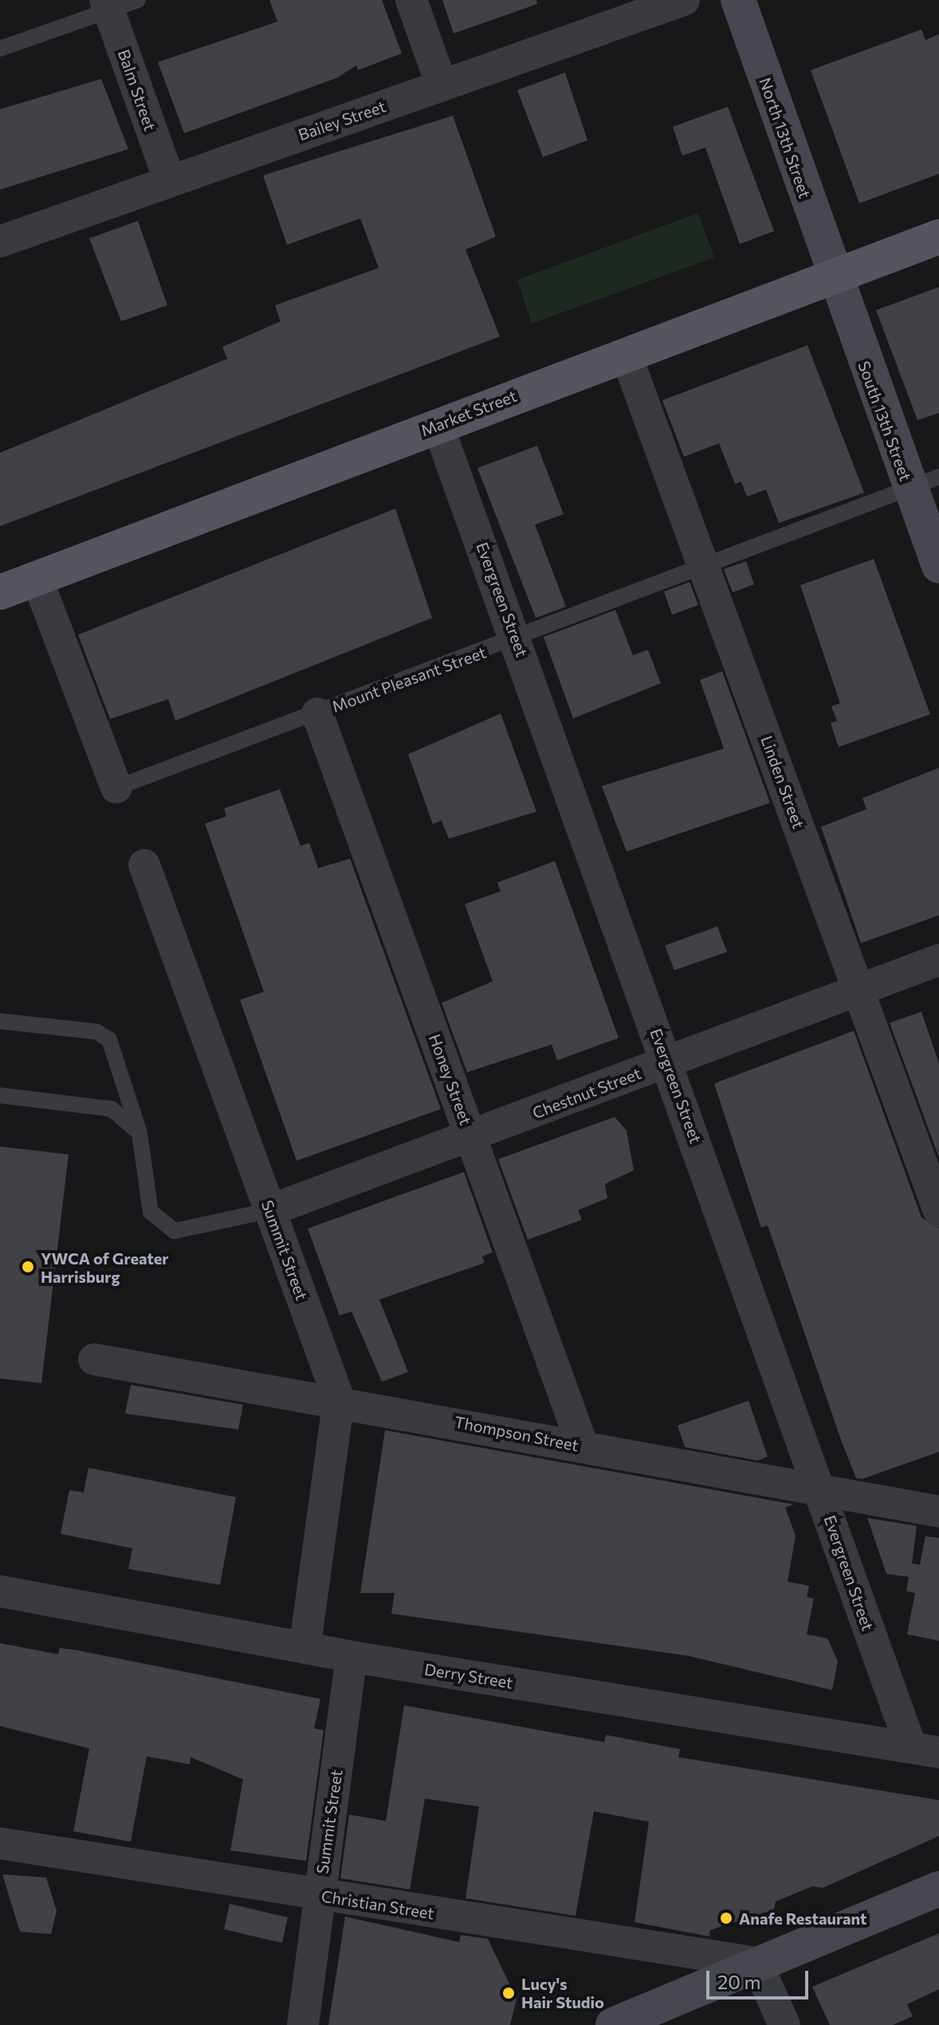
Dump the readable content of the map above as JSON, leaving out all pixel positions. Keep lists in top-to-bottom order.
{
  "streets": {
    "main road": ["North 13th Street", "Market Street", "South 13th Street"],
    "street": [
      "Balm Street",
      "Bailey Street",
      "Evergreen Street",
      "Mount Pleasant Street",
      "Linden Street",
      "Honey Street",
      "Chestnut Street",
      "Summit Street",
      "Thompson Street",
      "Derry Street",
      "Christian Street"
    ]
  },
  "crossings": [
    ["Balm Street", "Bailey Street"],
    ["North 13th Street", "Market Street"],
    ["North 13th Street", "South 13th Street"],
    ["Market Street", "South 13th Street"],
    ["Market Street", "Evergreen Street"],
    ["Market Street", "Mount Pleasant Street"],
    ["Market Street", "Linden Street"],
    ["South 13th Street", "Mount Pleasant Street"],
    ["Evergreen Street", "Mount Pleasant Street"],
    ["Evergreen Street", "Chestnut Street"],
    ["Evergreen Street", "Thompson Street"],
    ["Evergreen Street", "Derry Street"],
    ["Mount Pleasant Street", "Linden Street"],
    ["Mount Pleasant Street", "Honey Street"],
    ["Linden Street", "Chestnut Street"],
    ["Honey Street", "Chestnut Street"],
    ["Honey Street", "Thompson Street"],
    ["Chestnut Street", "Summit Street"],
    ["Summit Street", "Thompson Street"],
    ["Summit Street", "Derry Street"],
    ["Summit Street", "Christian Street"]
  ],
  "places": ["YWCA of Greater Harrisburg", "Anafe Restaurant", "Lucy's Hair Studio"],
  "scale_bar": "20 m"
}
